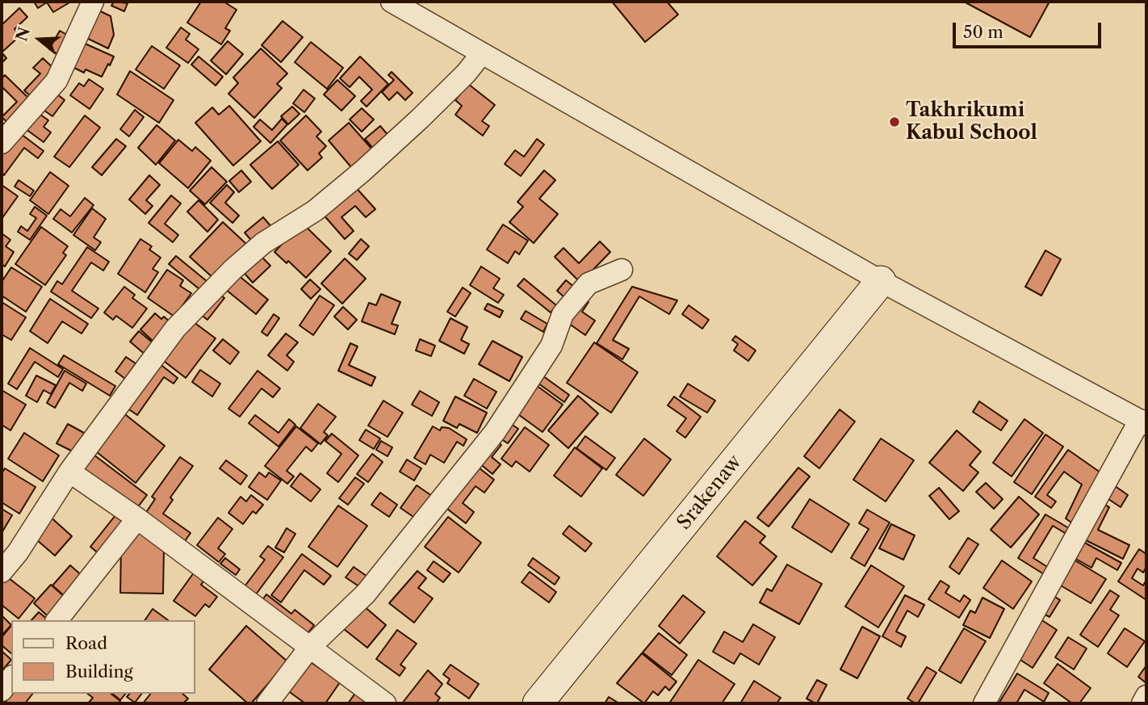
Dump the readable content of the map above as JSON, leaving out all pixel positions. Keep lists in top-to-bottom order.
{
  "streets": {
    "main road": ["Srakenaw"]
  },
  "places": ["Takhrikumi Kabul School"],
  "legend": ["Road", "Building"],
  "scale_bar": "50 m",
  "north": "left"
}
